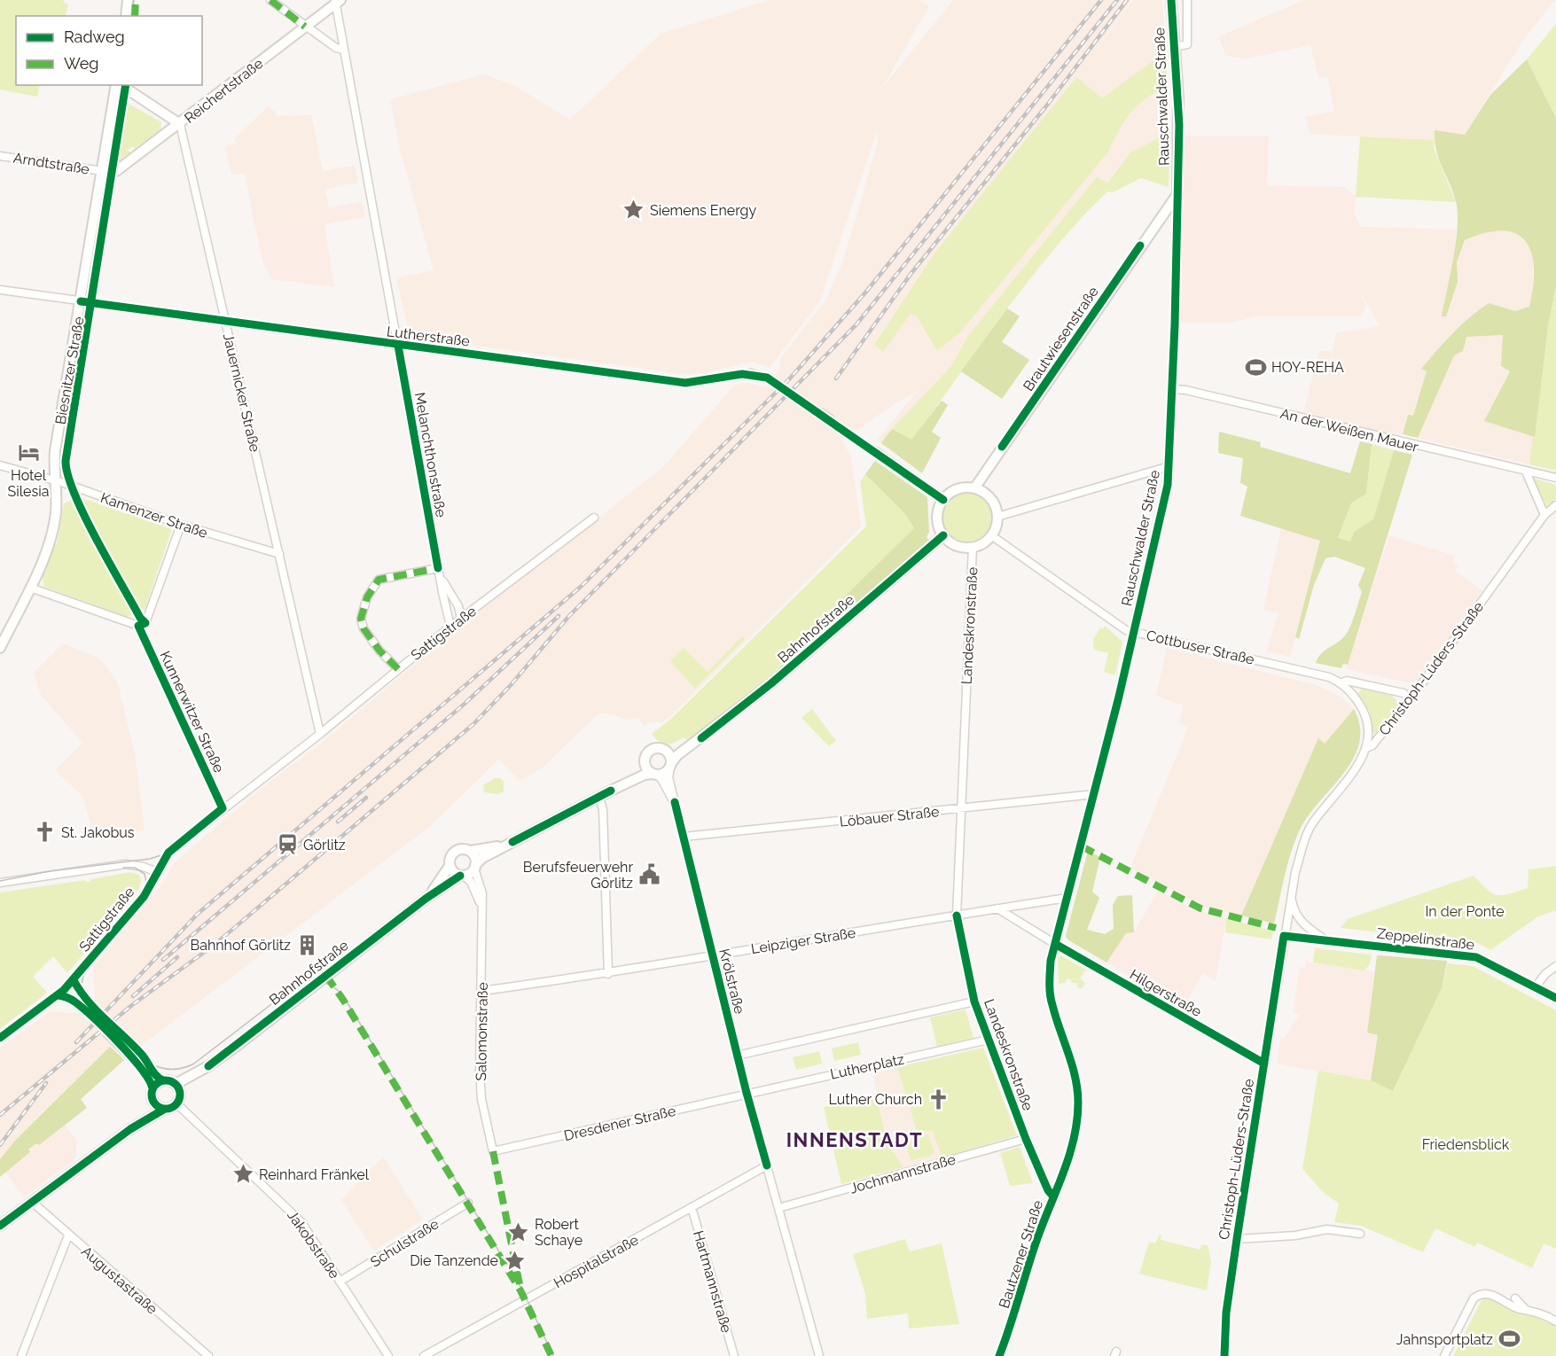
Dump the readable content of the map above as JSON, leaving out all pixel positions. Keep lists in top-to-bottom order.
{
  "streets": {
    "main road": [
      "Reichertstraße",
      "Rauschwalder Straße",
      "Brautwiesenstraße",
      "Biesnitzer Straße",
      "Bahnhofstraße",
      "Krölstraße"
    ],
    "street": [
      "Arndtstraße",
      "Lutherstraße",
      "Jauernicker Straße",
      "An der Weißen Mauer",
      "Melanchthonstraße",
      "Kamenzer Straße",
      "Landeskronstraße",
      "Sattigstraße",
      "Cottbuser Straße",
      "Christoph-Lüders-Straße",
      "Kunnerwitzer Straße",
      "Löbauer Straße",
      "Zeppelinstraße",
      "Leipziger Straße",
      "Hilgerstraße",
      "Salomonstraße",
      "Lutherplatz",
      "Dresdener Straße",
      "Jochmannstraße",
      "Schulstraße",
      "Jakobstraße",
      "Bautzener Straße",
      "Hospitalstraße",
      "Augustastraße",
      "Hartmannstraße"
    ]
  },
  "crossings": [
    ["Reichertstraße", "Arndtstraße"],
    ["Reichertstraße", "Biesnitzer Straße"],
    ["Reichertstraße", "Jauernicker Straße"],
    ["Reichertstraße", "Melanchthonstraße"],
    ["Rauschwalder Straße", "Brautwiesenstraße"],
    ["Rauschwalder Straße", "An der Weißen Mauer"],
    ["Rauschwalder Straße", "Cottbuser Straße"],
    ["Rauschwalder Straße", "Löbauer Straße"],
    ["Rauschwalder Straße", "Leipziger Straße"],
    ["Rauschwalder Straße", "Hilgerstraße"],
    ["Rauschwalder Straße", "Bautzener Straße"],
    ["Arndtstraße", "Biesnitzer Straße"],
    ["Lutherstraße", "Biesnitzer Straße"],
    ["Lutherstraße", "Jauernicker Straße"],
    ["Lutherstraße", "Melanchthonstraße"],
    ["Brautwiesenstraße", "Landeskronstraße"],
    ["Brautwiesenstraße", "Bahnhofstraße"],
    ["Brautwiesenstraße", "Cottbuser Straße"],
    ["Biesnitzer Straße", "Kamenzer Straße"],
    ["Jauernicker Straße", "Kamenzer Straße"],
    ["Jauernicker Straße", "Sattigstraße"],
    ["Melanchthonstraße", "Sattigstraße"],
    ["Landeskronstraße", "Bahnhofstraße"],
    ["Landeskronstraße", "Cottbuser Straße"],
    ["Landeskronstraße", "Löbauer Straße"],
    ["Landeskronstraße", "Leipziger Straße"],
    ["Landeskronstraße", "Lutherplatz"],
    ["Landeskronstraße", "Jochmannstraße"],
    ["Landeskronstraße", "Bautzener Straße"],
    ["Bahnhofstraße", "Cottbuser Straße"],
    ["Bahnhofstraße", "Krölstraße"],
    ["Bahnhofstraße", "Salomonstraße"],
    ["Bahnhofstraße", "Jakobstraße"],
    ["Bahnhofstraße", "Augustastraße"],
    ["Sattigstraße", "Kunnerwitzer Straße"],
    ["Cottbuser Straße", "Christoph-Lüders-Straße"],
    ["Christoph-Lüders-Straße", "Zeppelinstraße"],
    ["Christoph-Lüders-Straße", "Hilgerstraße"],
    ["Löbauer Straße", "Krölstraße"],
    ["Leipziger Straße", "Krölstraße"],
    ["Leipziger Straße", "Salomonstraße"],
    ["Krölstraße", "Lutherplatz"],
    ["Krölstraße", "Dresdener Straße"],
    ["Krölstraße", "Jochmannstraße"],
    ["Krölstraße", "Hospitalstraße"],
    ["Hilgerstraße", "Bautzener Straße"],
    ["Salomonstraße", "Dresdener Straße"],
    ["Lutherplatz", "Dresdener Straße"],
    ["Schulstraße", "Jakobstraße"],
    ["Hospitalstraße", "Hartmannstraße"]
  ],
  "districts": ["INNENSTADT"],
  "parks": ["In der Ponte", "Friedensblick"],
  "places": {
    "place": [
      "Siemens Energy",
      "Reinhard Fränkel",
      "Robert Schaye",
      "Die Tanzende"
    ],
    "sports": ["HOY-REHA", "Jahnsportplatz"],
    "hotel": ["Hotel Silesia"],
    "church": ["St. Jakobus", "Luther Church"],
    "station": ["Görlitz"],
    "public building": ["Berufsfeuerwehr Görlitz"],
    "building": ["Bahnhof Görlitz"]
  },
  "legend": ["Radweg", "Weg"]
}
